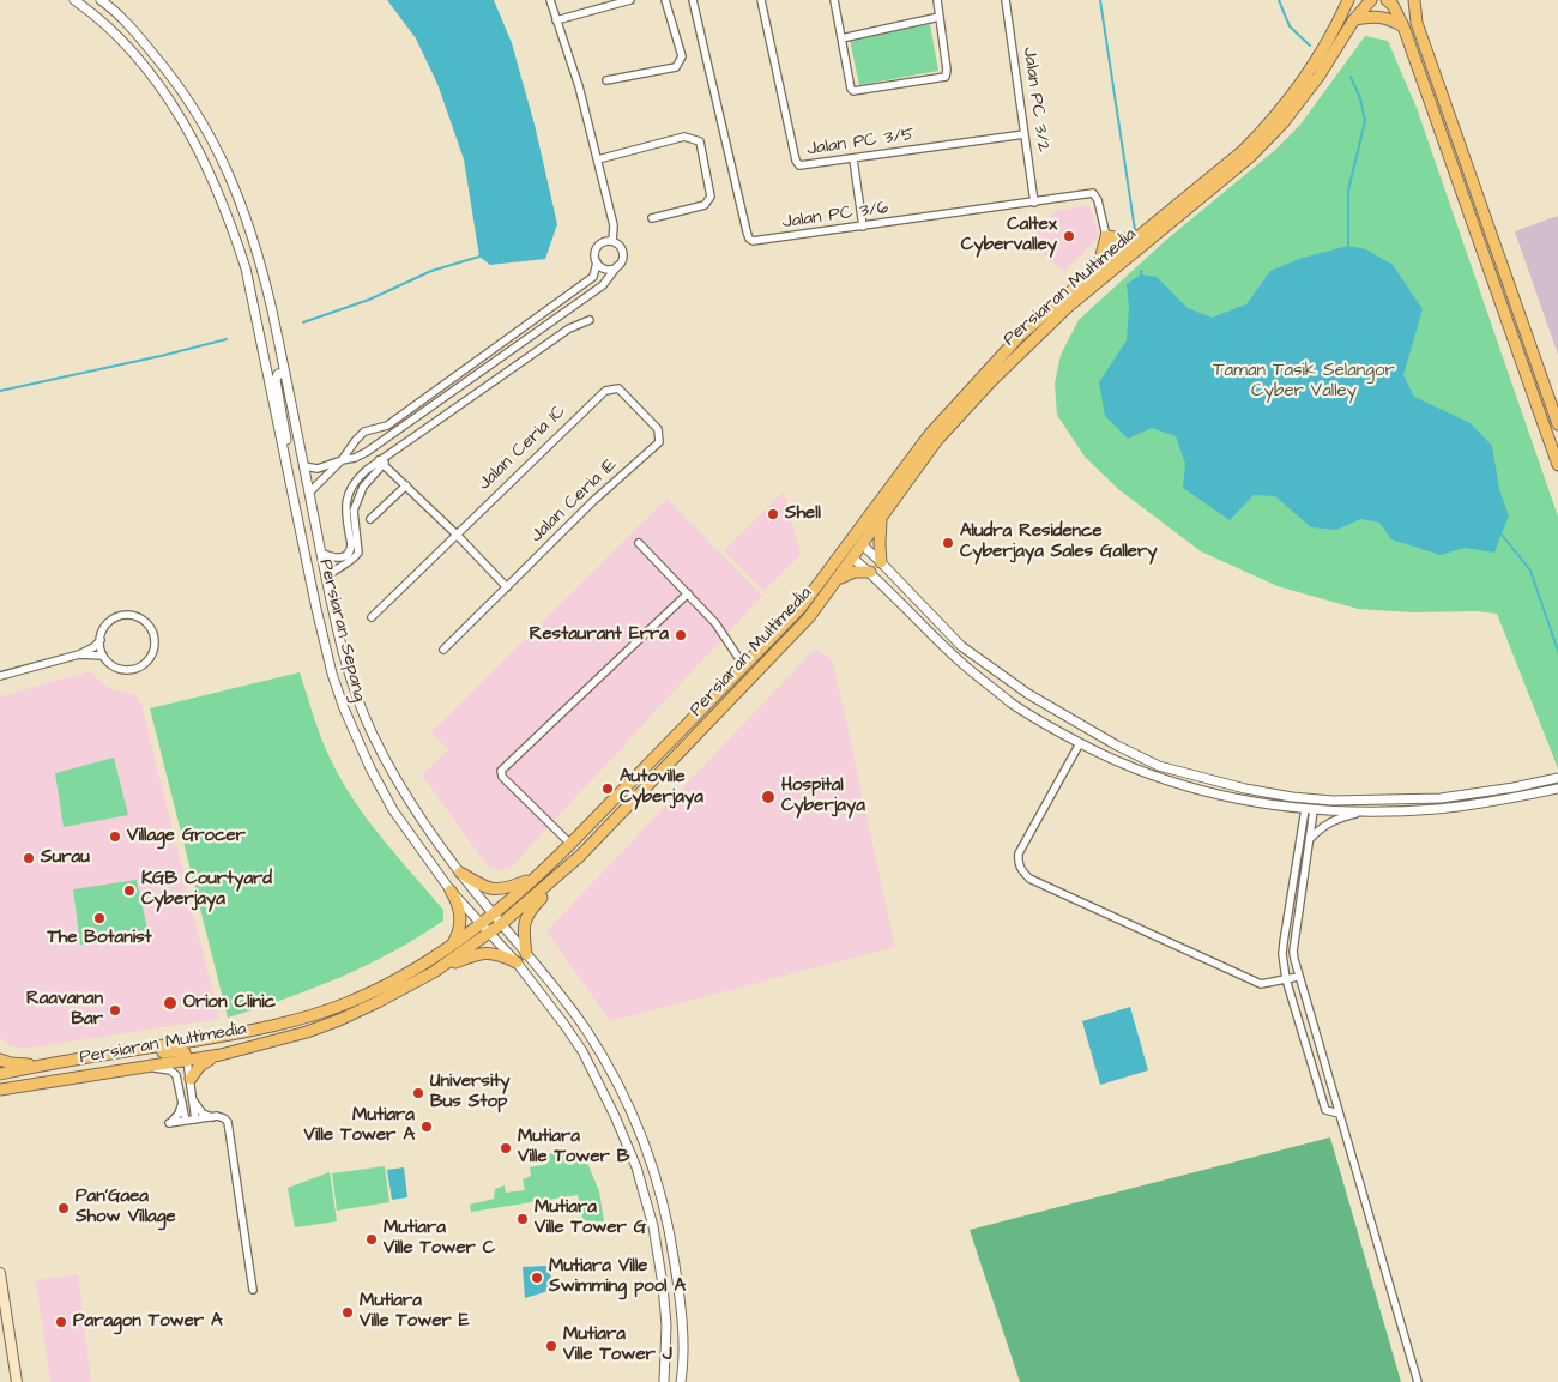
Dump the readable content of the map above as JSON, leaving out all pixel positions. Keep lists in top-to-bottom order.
{
  "streets": {
    "main road": ["Persiaran Multimedia"],
    "street": [
      "Jalan PC 3/2",
      "Jalan PC 3/5",
      "Jalan PC 3/6",
      "Jalan Ceria 1C",
      "Jalan Ceria 1E",
      "Persiaran Sepang"
    ]
  },
  "crossings": [
    ["Jalan PC 3/2", "Jalan PC 3/5"],
    ["Jalan PC 3/2", "Jalan PC 3/6"],
    ["Jalan PC 3/6", "Persiaran Multimedia"],
    ["Persiaran Multimedia", "Persiaran Sepang"],
    ["Jalan Ceria 1C", "Jalan Ceria 1E"]
  ],
  "parks": ["Taman Tasik Selangor Cyber Valley"],
  "places": [
    "Caltex Cybervalley",
    "Shell",
    "Aludra Residence Cyberjaya Sales Gallery",
    "Restaurant Erra",
    "Autoville Cyberjaya",
    "Hospital Cyberjaya",
    "Village Grocer",
    "Surau",
    "KGB Courtyard Cyberjaya",
    "The Botanist",
    "Orion Clinic",
    "Raavanan Bar",
    "University Bus Stop",
    "Mutiara Ville Tower A",
    "Mutiara Ville Tower B",
    "Pan'Gaea Show Village",
    "Mutiara Ville Tower G",
    "Mutiara Ville Tower C",
    "Mutiara Ville Swimming pool A",
    "Mutiara Ville Tower E",
    "Paragon Tower A",
    "Mutiara Ville Tower J"
  ]
}
